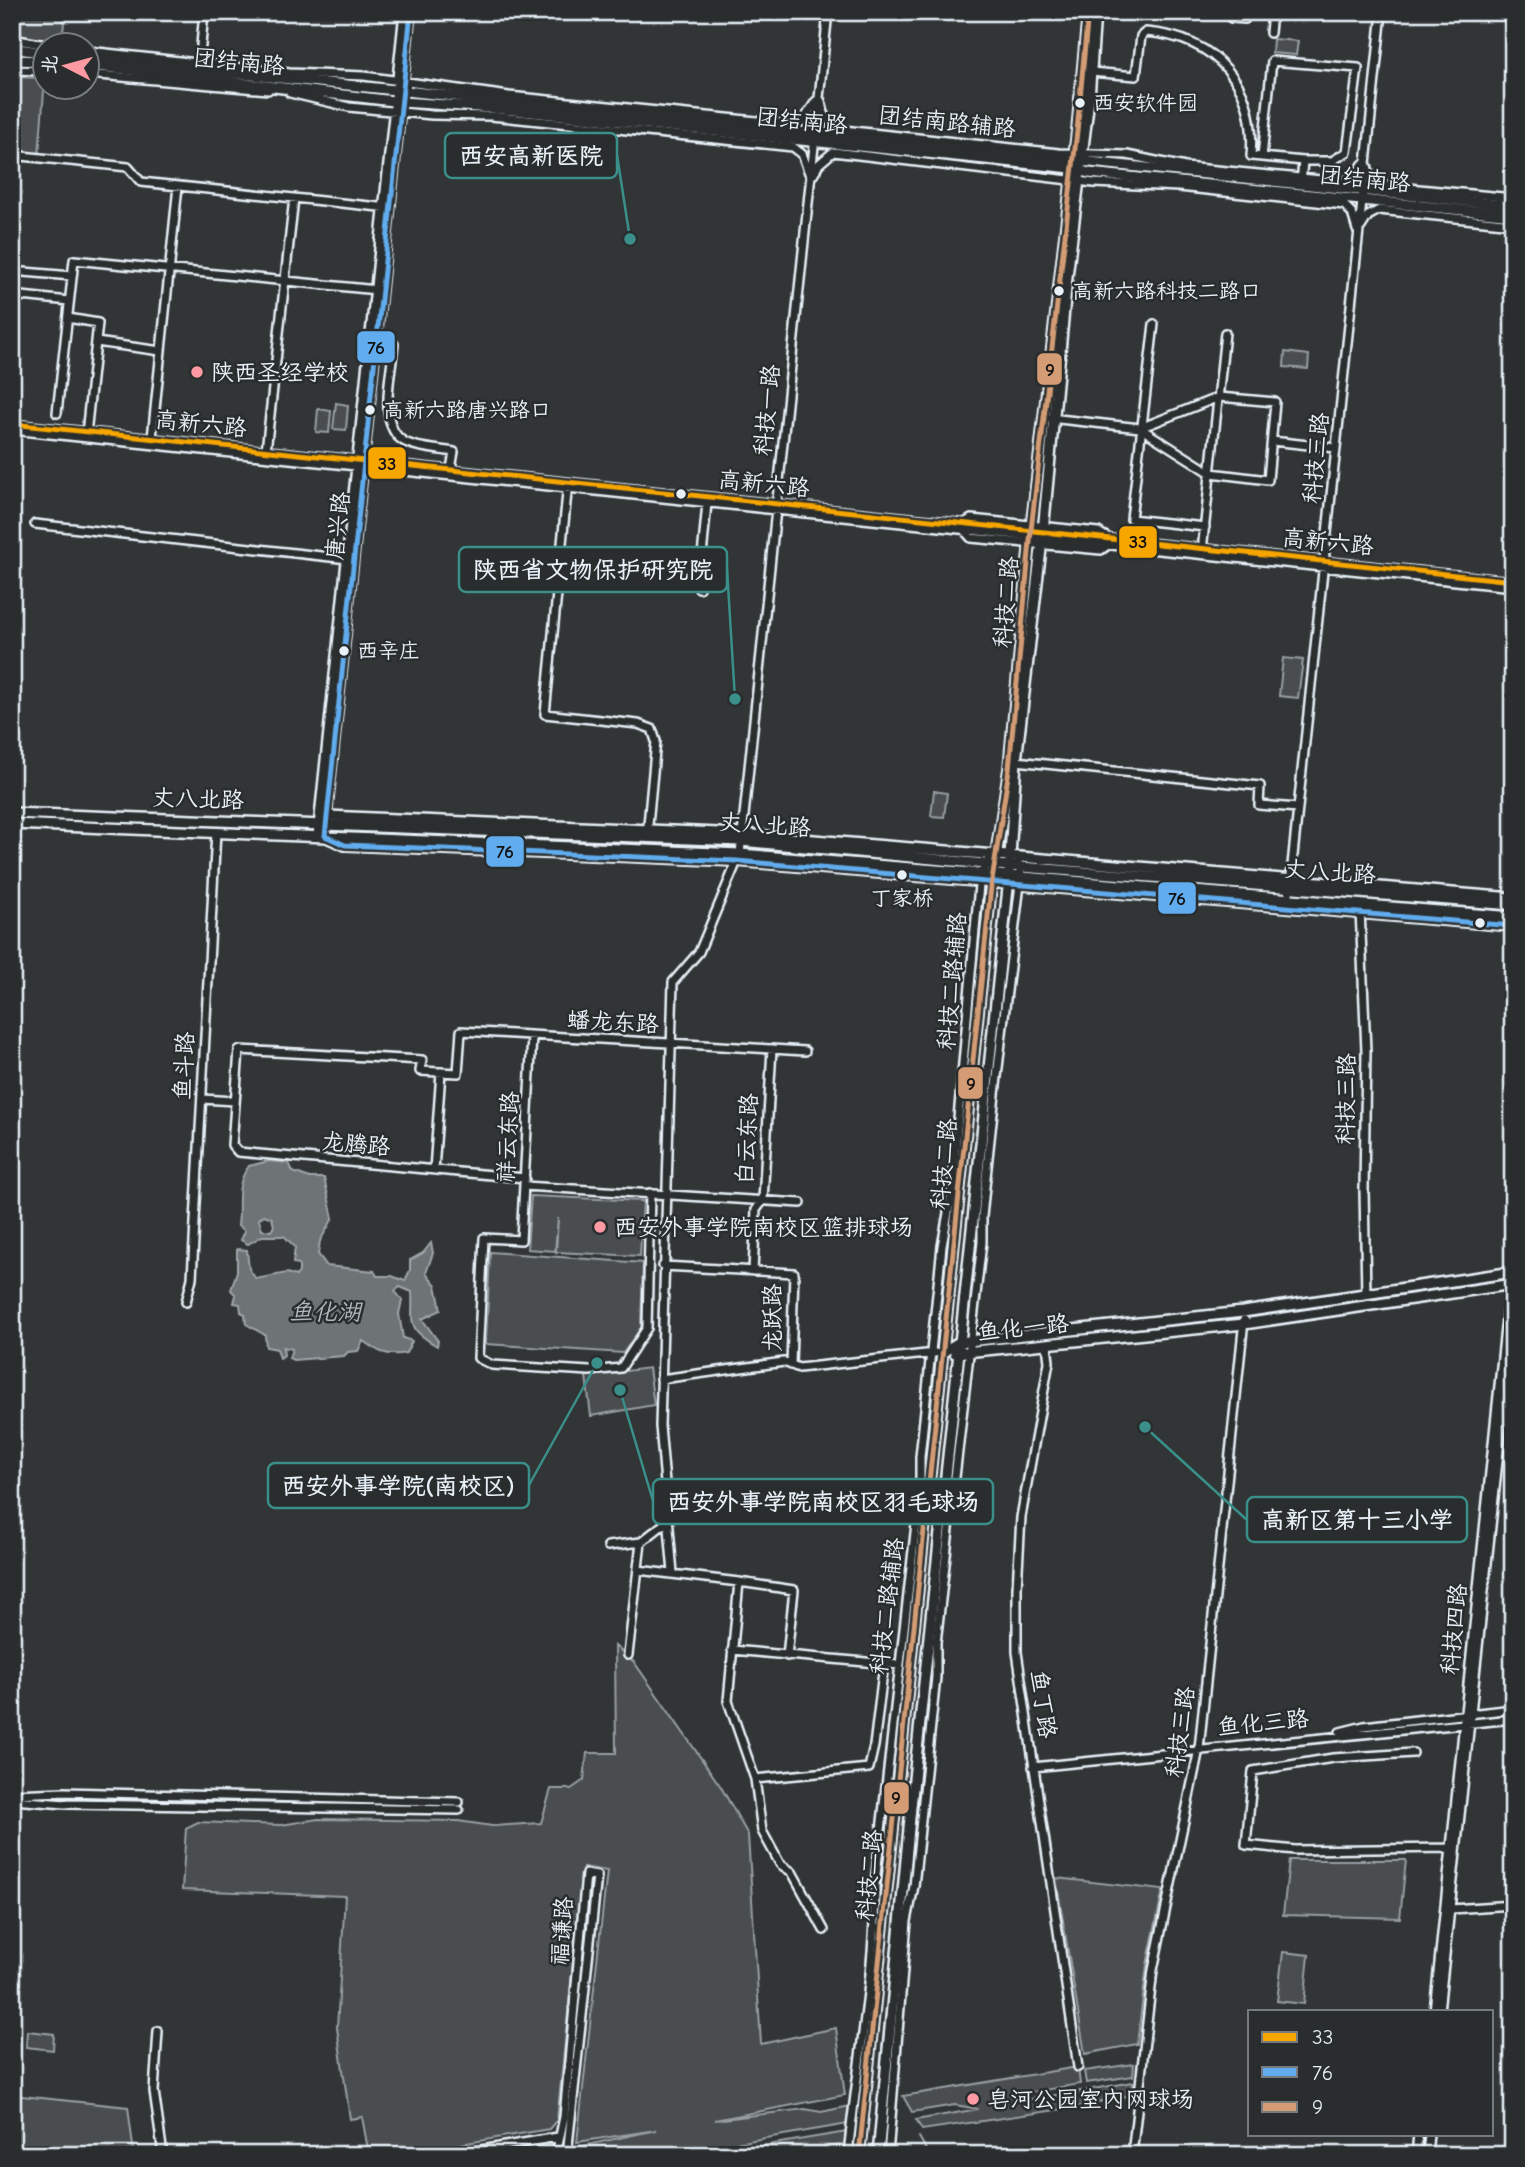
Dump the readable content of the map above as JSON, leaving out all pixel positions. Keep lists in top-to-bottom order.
{
  "streets": {
    "main road": [
      "团结南路",
      "科技二路",
      "丈八北路",
      "鱼化一路"
    ],
    "street": [
      "团结南路辅路",
      "科技一路",
      "高新六路",
      "科技三路",
      "唐兴路",
      "科技二路辅路",
      "蟠龙东路",
      "鱼斗路",
      "祥云东路",
      "白云东路",
      "龙腾路",
      "龙跃路",
      "科技四路",
      "鱼丁路",
      "鱼化三路",
      "福谦路"
    ]
  },
  "crossings": [
    ["团结南路", "团结南路辅路"],
    ["团结南路", "科技一路"],
    ["团结南路", "科技三路"],
    ["团结南路", "唐兴路"],
    ["团结南路", "科技二路"],
    ["团结南路辅路", "科技一路"],
    ["团结南路辅路", "科技三路"],
    ["团结南路辅路", "科技二路"],
    ["科技一路", "高新六路"],
    ["科技一路", "丈八北路"],
    ["科技一路", "蟠龙东路"],
    ["科技一路", "龙腾路"],
    ["科技一路", "龙跃路"],
    ["高新六路", "科技三路"],
    ["高新六路", "唐兴路"],
    ["高新六路", "科技二路"],
    ["科技三路", "丈八北路"],
    ["科技三路", "鱼化一路"],
    ["科技三路", "鱼化三路"],
    ["唐兴路", "丈八北路"],
    ["科技二路", "丈八北路"],
    ["科技二路", "科技二路辅路"],
    ["科技二路", "鱼化一路"],
    ["丈八北路", "科技二路辅路"],
    ["丈八北路", "鱼斗路"],
    ["蟠龙东路", "祥云东路"],
    ["蟠龙东路", "白云东路"],
    ["祥云东路", "龙腾路"],
    ["白云东路", "龙腾路"],
    ["白云东路", "龙跃路"],
    ["鱼化一路", "科技四路"],
    ["鱼化一路", "鱼丁路"],
    ["科技四路", "鱼化三路"],
    ["鱼丁路", "鱼化三路"]
  ],
  "water": ["鱼化湖"],
  "places": [
    "西安软件园",
    "西安高新医院",
    "高新六路科技二路口",
    "陕西圣经学校",
    "高新六路唐兴路口",
    "西辛庄",
    "陕西省文物保护研究院",
    "丁家桥",
    "西安外事学院南校区篮排球场",
    "西安外事学院(南校区)",
    "西安外事学院南校区羽毛球场",
    "高新区第十三小学",
    "皂河公园室内网球场"
  ],
  "lines": ["transit line 76", "transit line 9", "transit line 33"],
  "legend": ["33", "76", "9"],
  "north": "left"
}
